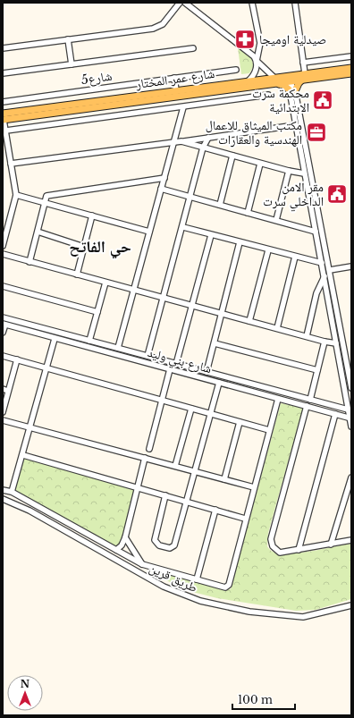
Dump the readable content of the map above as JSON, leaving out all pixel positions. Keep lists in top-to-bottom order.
{
  "streets": {
    "main road": ["شارع عمر المختار"],
    "street": ["شارع5", "شارع بني وليد", "طريق قرين"]
  },
  "districts": ["حي الفاتح"],
  "places": {
    "pharmacy": ["صيدلية اوميجا"],
    "public building": ["محكمة سرت الابتدائية", "مقر الامن الداخلي سرت"],
    "office": ["مكتب الميثاق للاعمال الهندسية والعقارات"]
  },
  "scale_bar": "100 m",
  "north": "top"
}
